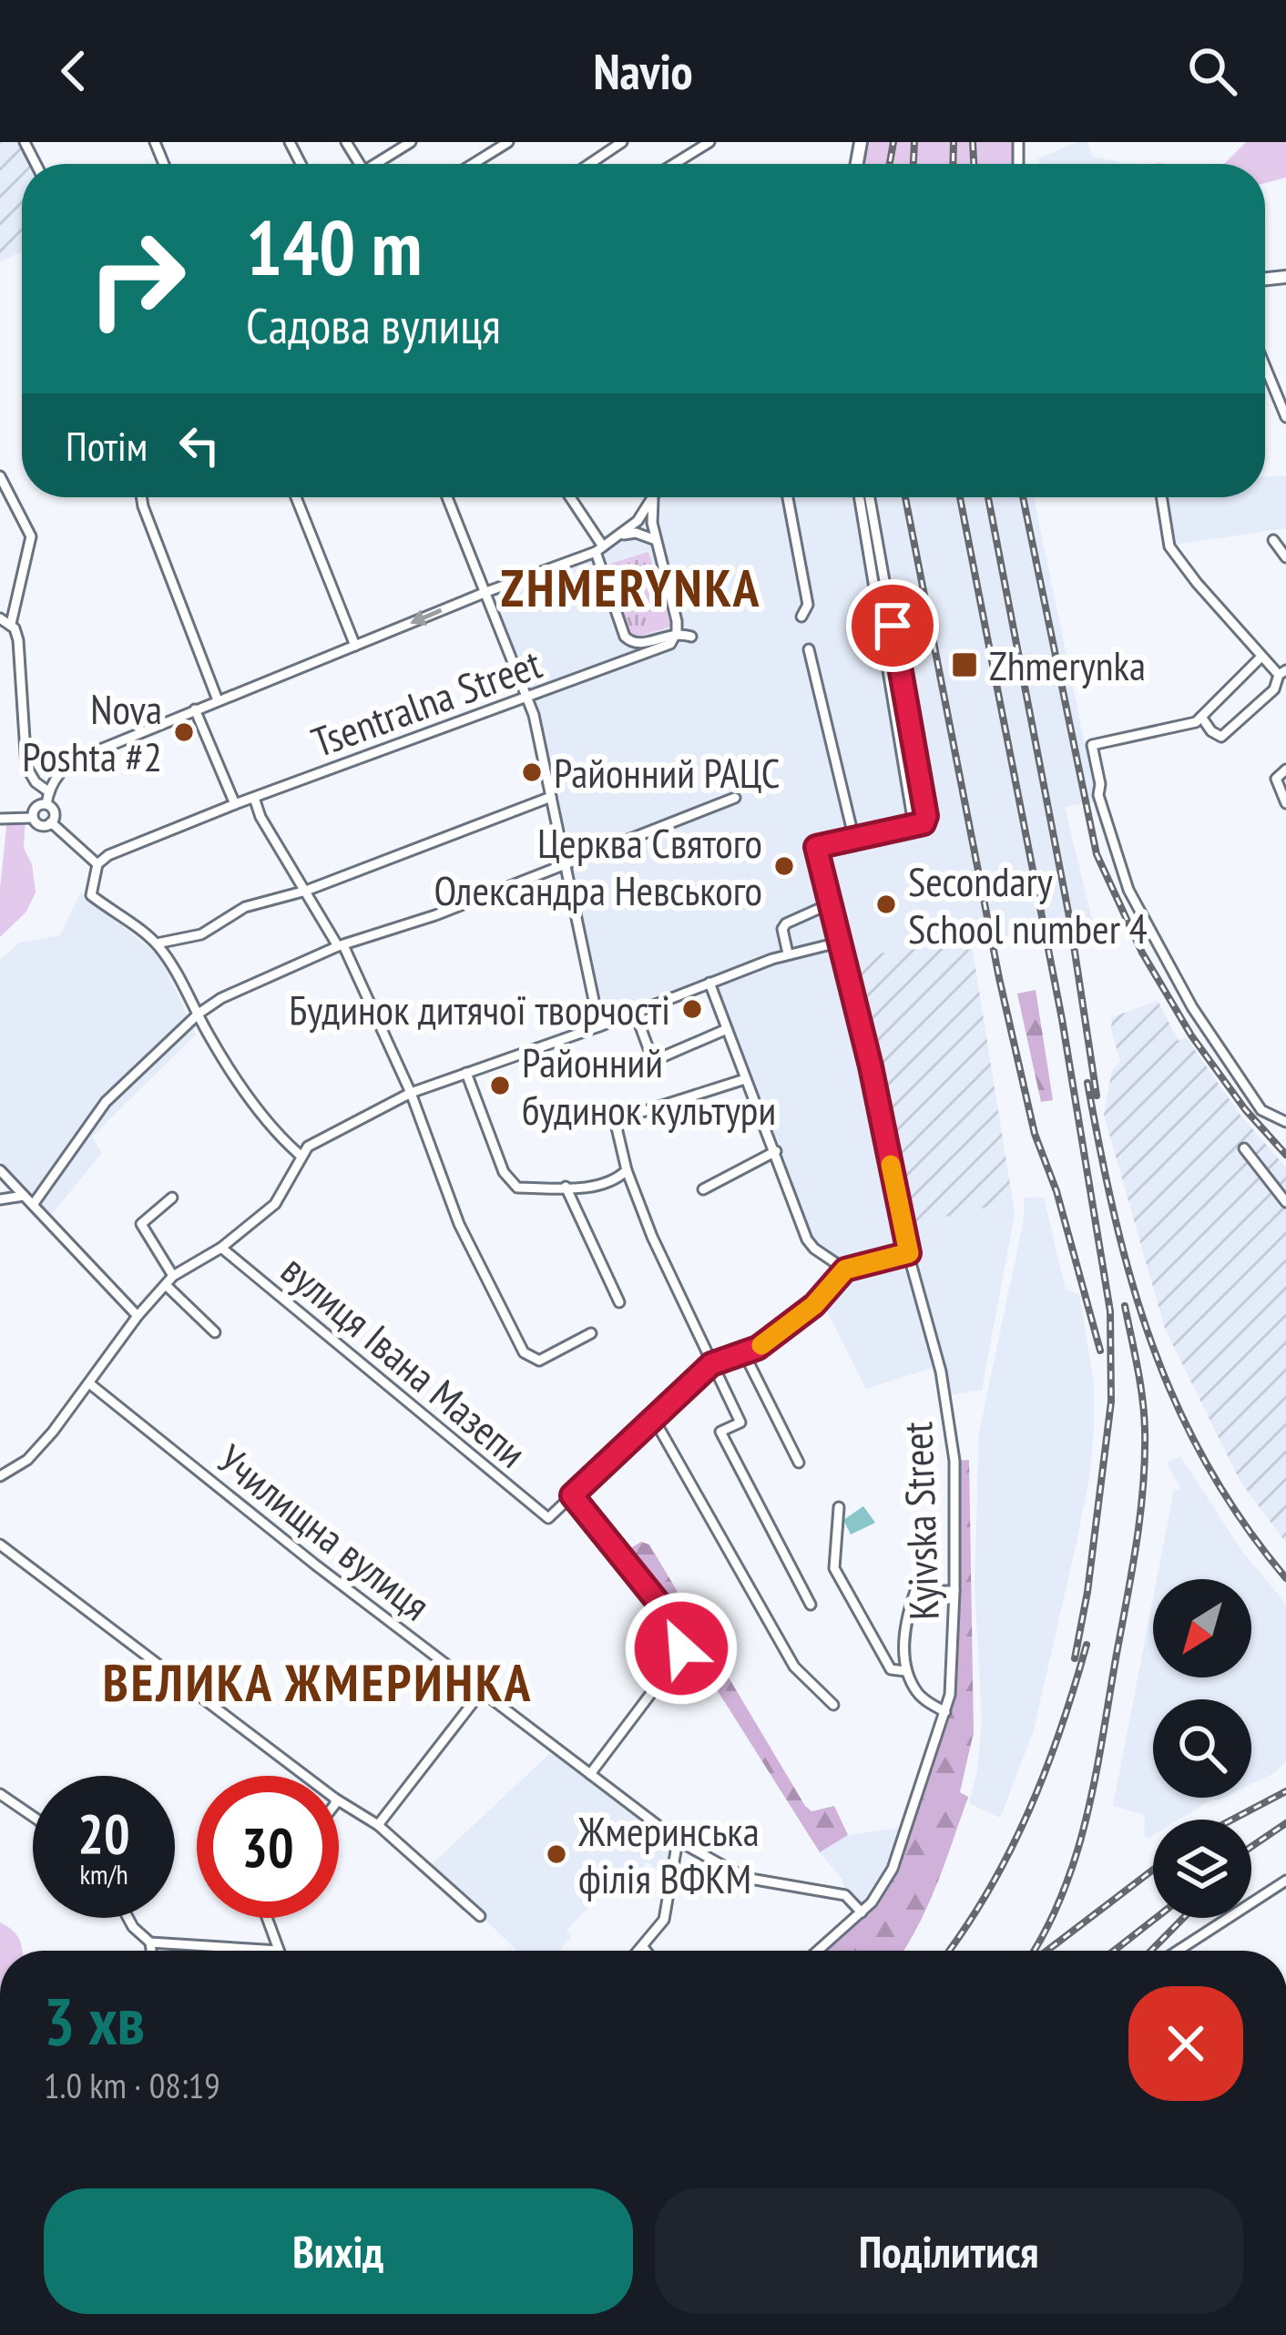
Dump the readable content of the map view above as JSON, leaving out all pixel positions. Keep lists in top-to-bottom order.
{
  "streets": {
    "street": [
      "Tsentralna Street",
      "вулиця Івана Мазепи",
      "Kyivska Street",
      "Училищна вулиця"
    ]
  },
  "crossings": [
    ["Kyivska Street", "Училищна вулиця"]
  ],
  "districts": ["ZHMERYNKA", "ВЕЛИКА ЖМЕРИНКА"],
  "places": {
    "transit": ["Zhmerynka"],
    "other": [
      "Nova Poshta #2",
      "Районний РАЦС",
      "Церква Святого Олександра Невського",
      "Secondary School number 4",
      "Будинок дитячої творчості",
      "Районний будинок культури",
      "Жмеринська філія ВФКМ"
    ]
  },
  "north": "bottom left",
  "page": {
    "header": "Navio",
    "turn": ["140 m", "Садова вулиця"],
    "then": "Потім",
    "speed": "20 km/h",
    "limit": "30",
    "heading": ["3 хв", "1.0 km · 08:19"],
    "buttons": ["Вихід", "Поділитися"]
  }
}
